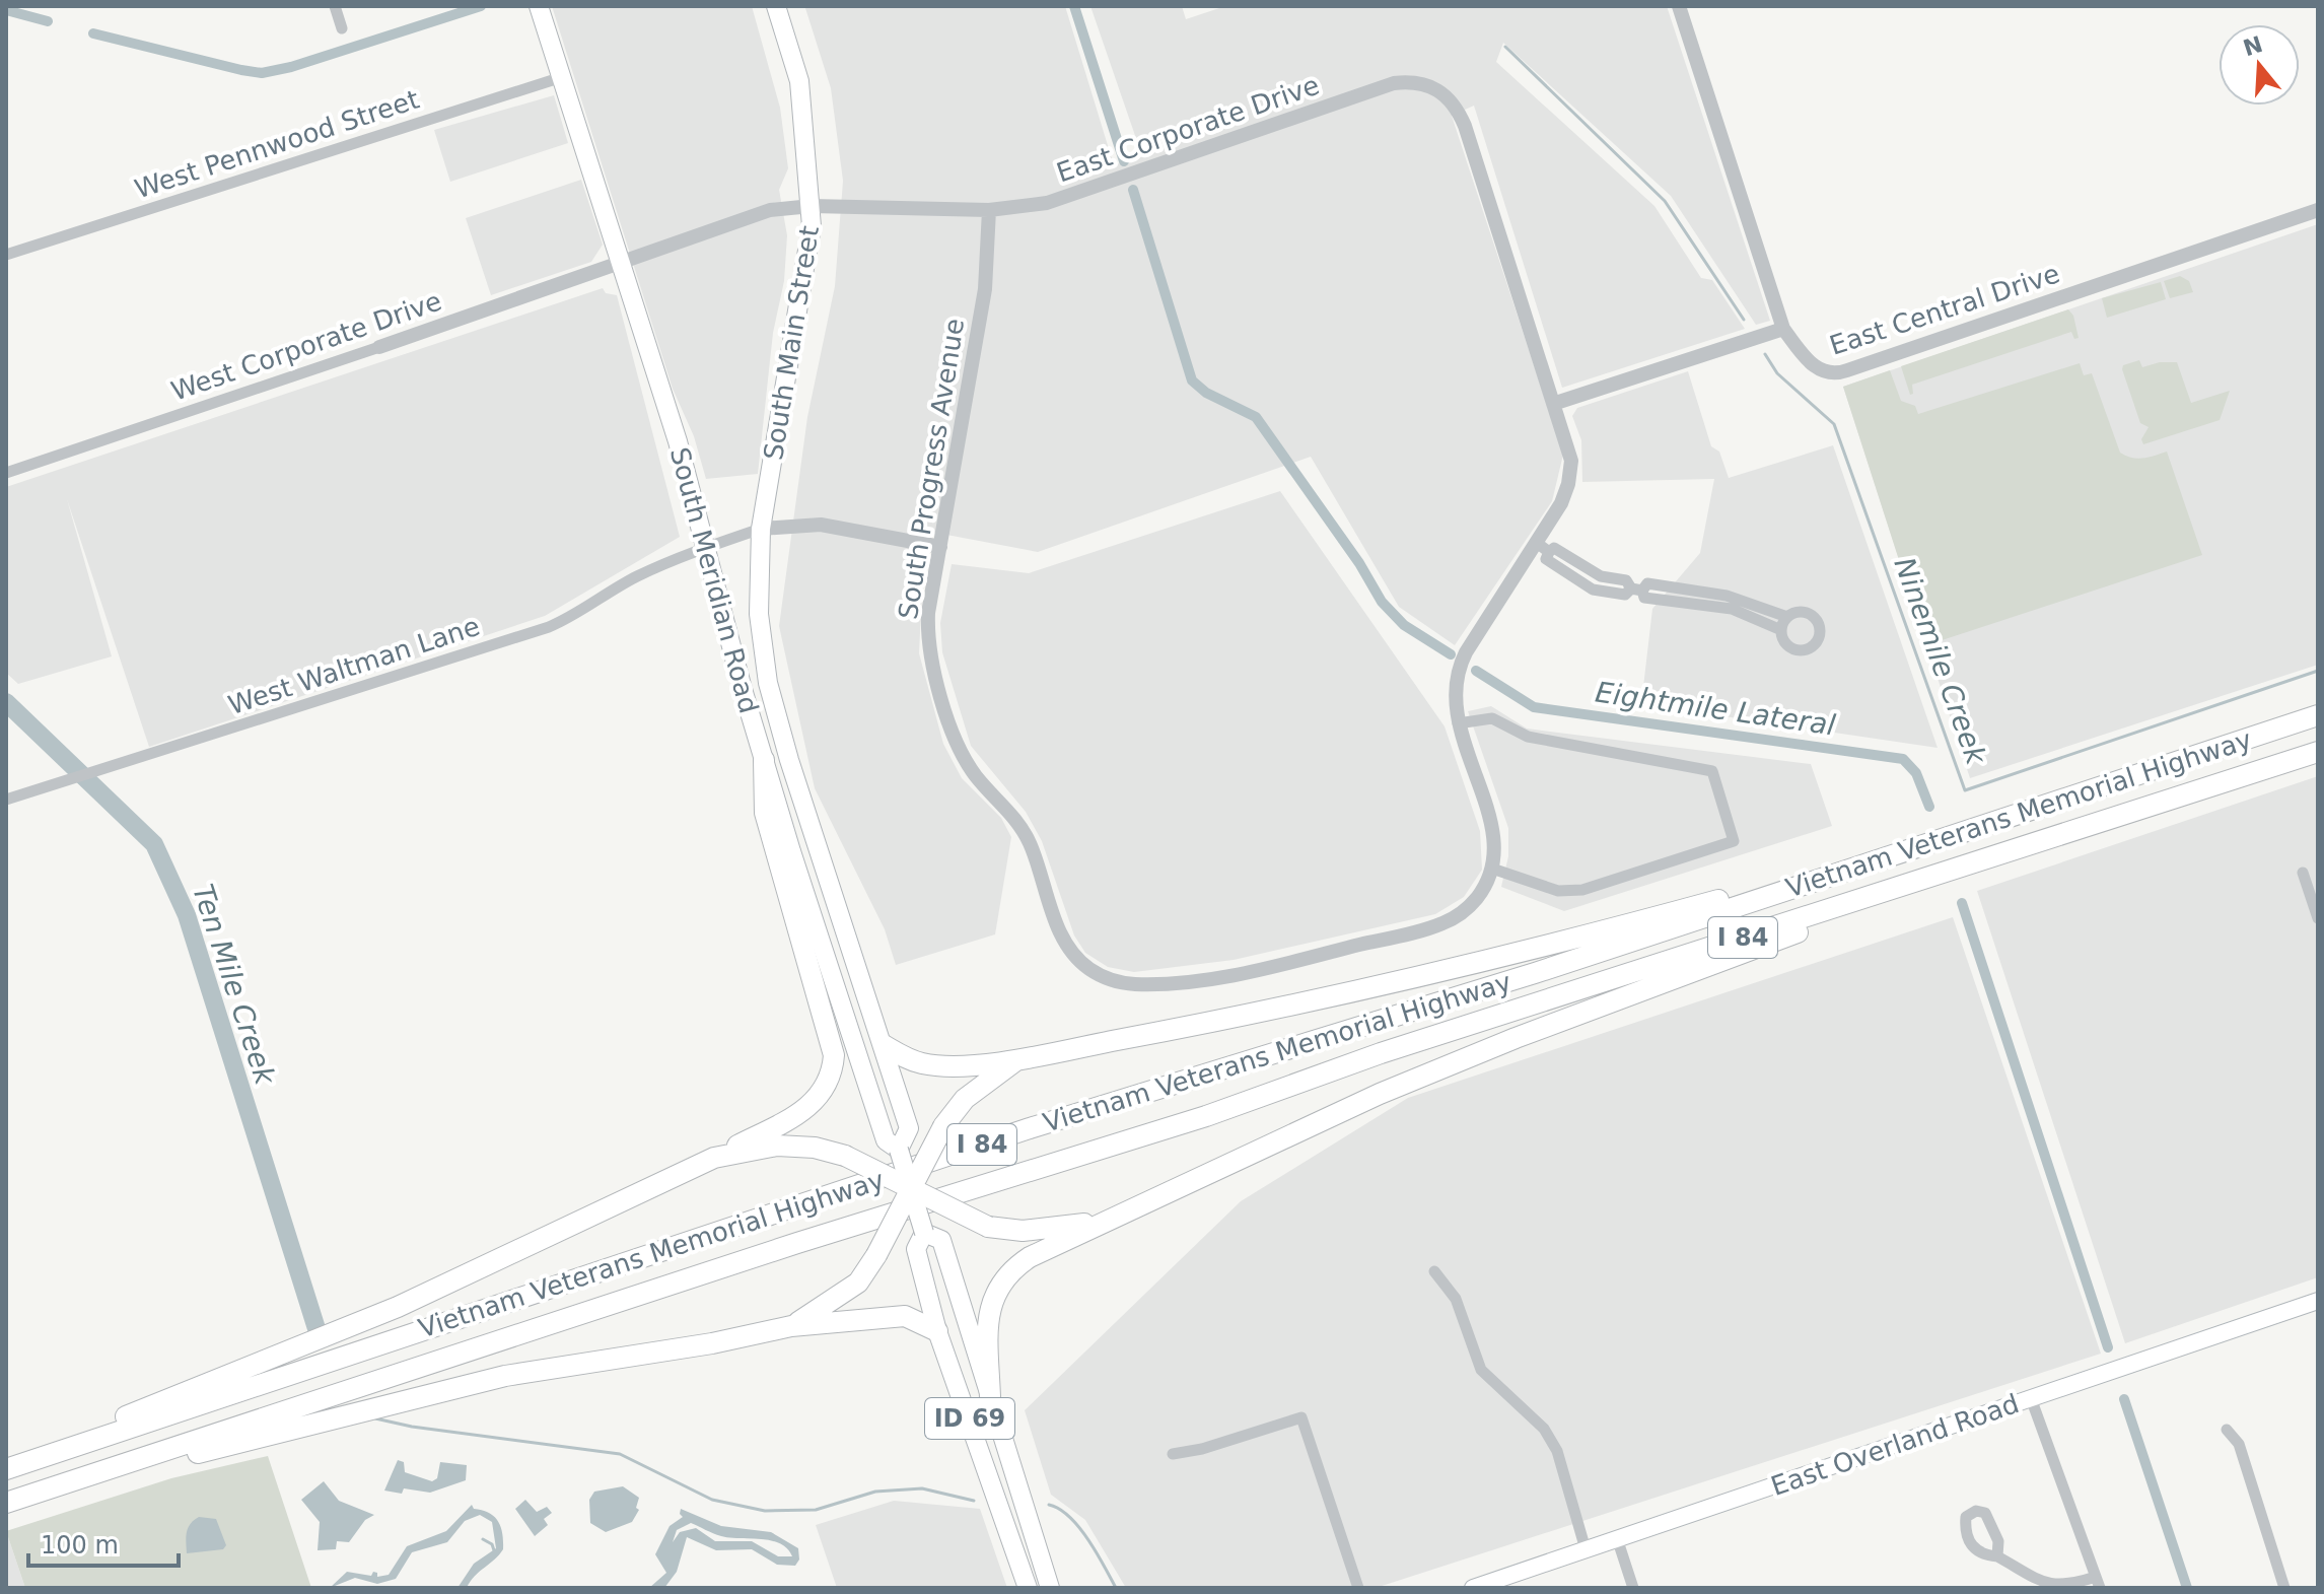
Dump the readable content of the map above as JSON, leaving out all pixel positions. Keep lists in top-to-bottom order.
{
  "streets": {
    "highway": ["Vietnam Veterans Memorial Highway", "I 84"],
    "main road": [
      "South Main Street",
      "South Meridian Road",
      "ID 69",
      "East Overland Road"
    ],
    "street": [
      "East Corporate Drive",
      "West Pennwood Street",
      "East Central Drive",
      "West Corporate Drive",
      "South Progress Avenue",
      "West Waltman Lane"
    ]
  },
  "crossings": [
    ["East Corporate Drive", "South Main Street"],
    ["East Corporate Drive", "West Corporate Drive"],
    ["East Corporate Drive", "South Progress Avenue"],
    ["East Corporate Drive", "South Meridian Road"],
    ["West Pennwood Street", "South Meridian Road"],
    ["South Main Street", "South Meridian Road"],
    ["South Main Street", "West Waltman Lane"],
    ["West Corporate Drive", "South Meridian Road"],
    ["South Meridian Road", "West Waltman Lane"]
  ],
  "water": ["Ninemile Creek", "Eightmile Lateral", "Ten Mile Creek"],
  "scale_bar": "100 m",
  "north": "top"
}
